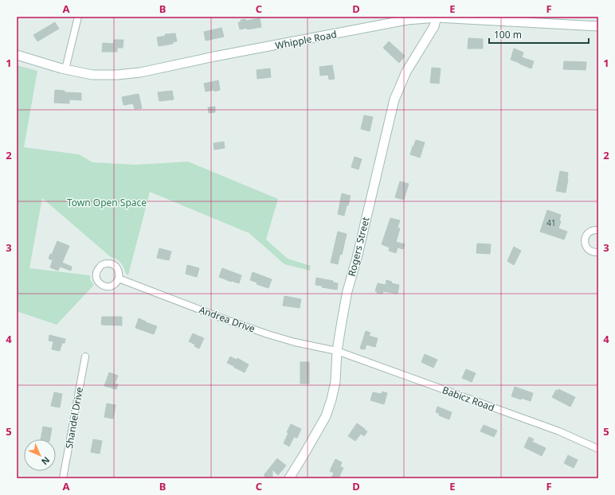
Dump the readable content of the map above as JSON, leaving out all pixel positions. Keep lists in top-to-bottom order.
{
  "streets": {
    "main road": ["Whipple Road", "Rogers Street"],
    "street": ["Andrea Drive", "Babicz Road", "Shandel Drive"]
  },
  "crossings": [
    ["Whipple Road", "Rogers Street"],
    ["Rogers Street", "Andrea Drive"],
    ["Rogers Street", "Babicz Road"],
    ["Andrea Drive", "Babicz Road"]
  ],
  "parks": ["Town Open Space"],
  "house_numbers": ["41"],
  "scale_bar": "100 m",
  "north": "bottom right",
  "grid": {
    "columns": [
      "A",
      "B",
      "C",
      "D",
      "E",
      "F"
    ],
    "rows": [
      "1",
      "2",
      "3",
      "4",
      "5"
    ]
  }
}
